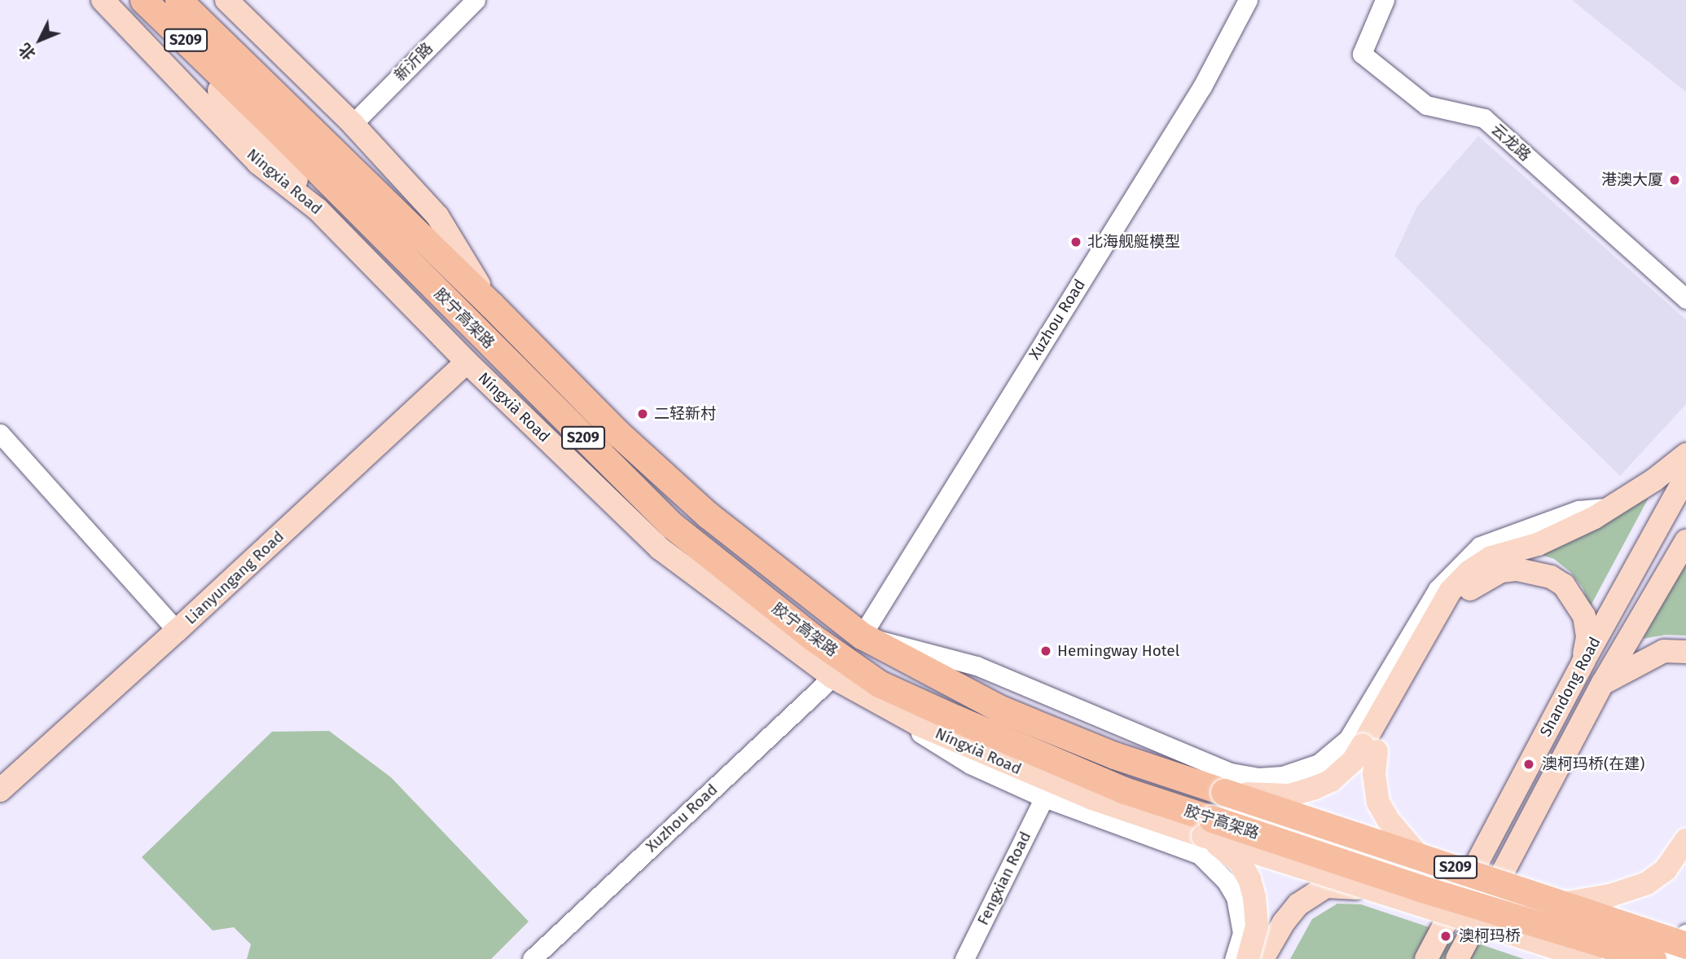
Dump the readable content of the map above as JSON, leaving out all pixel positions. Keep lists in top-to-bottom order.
{
  "streets": {
    "highway": ["S209", "胶宁高架路"],
    "main road": [
      "Ningxia Road",
      "Níngxià Road",
      "Lianyungang Road",
      "Shandong Road"
    ],
    "street": [
      "新沂路",
      "云龙路",
      "Xuzhou Road",
      "Fengxian Road"
    ]
  },
  "crossings": [
    ["Ningxia Road", "Níngxià Road"],
    ["Ningxia Road", "Lianyungang Road"],
    ["胶宁高架路", "Xuzhou Road"],
    ["胶宁高架路", "Níngxià Road"],
    ["Xuzhou Road", "Níngxià Road"],
    ["Níngxià Road", "Lianyungang Road"]
  ],
  "places": [
    "港澳大厦",
    "北海舰艇模型",
    "二轻新村",
    "Hemingway Hotel",
    "澳柯玛桥(在建)",
    "澳柯玛桥"
  ],
  "north": "bottom left"
}
